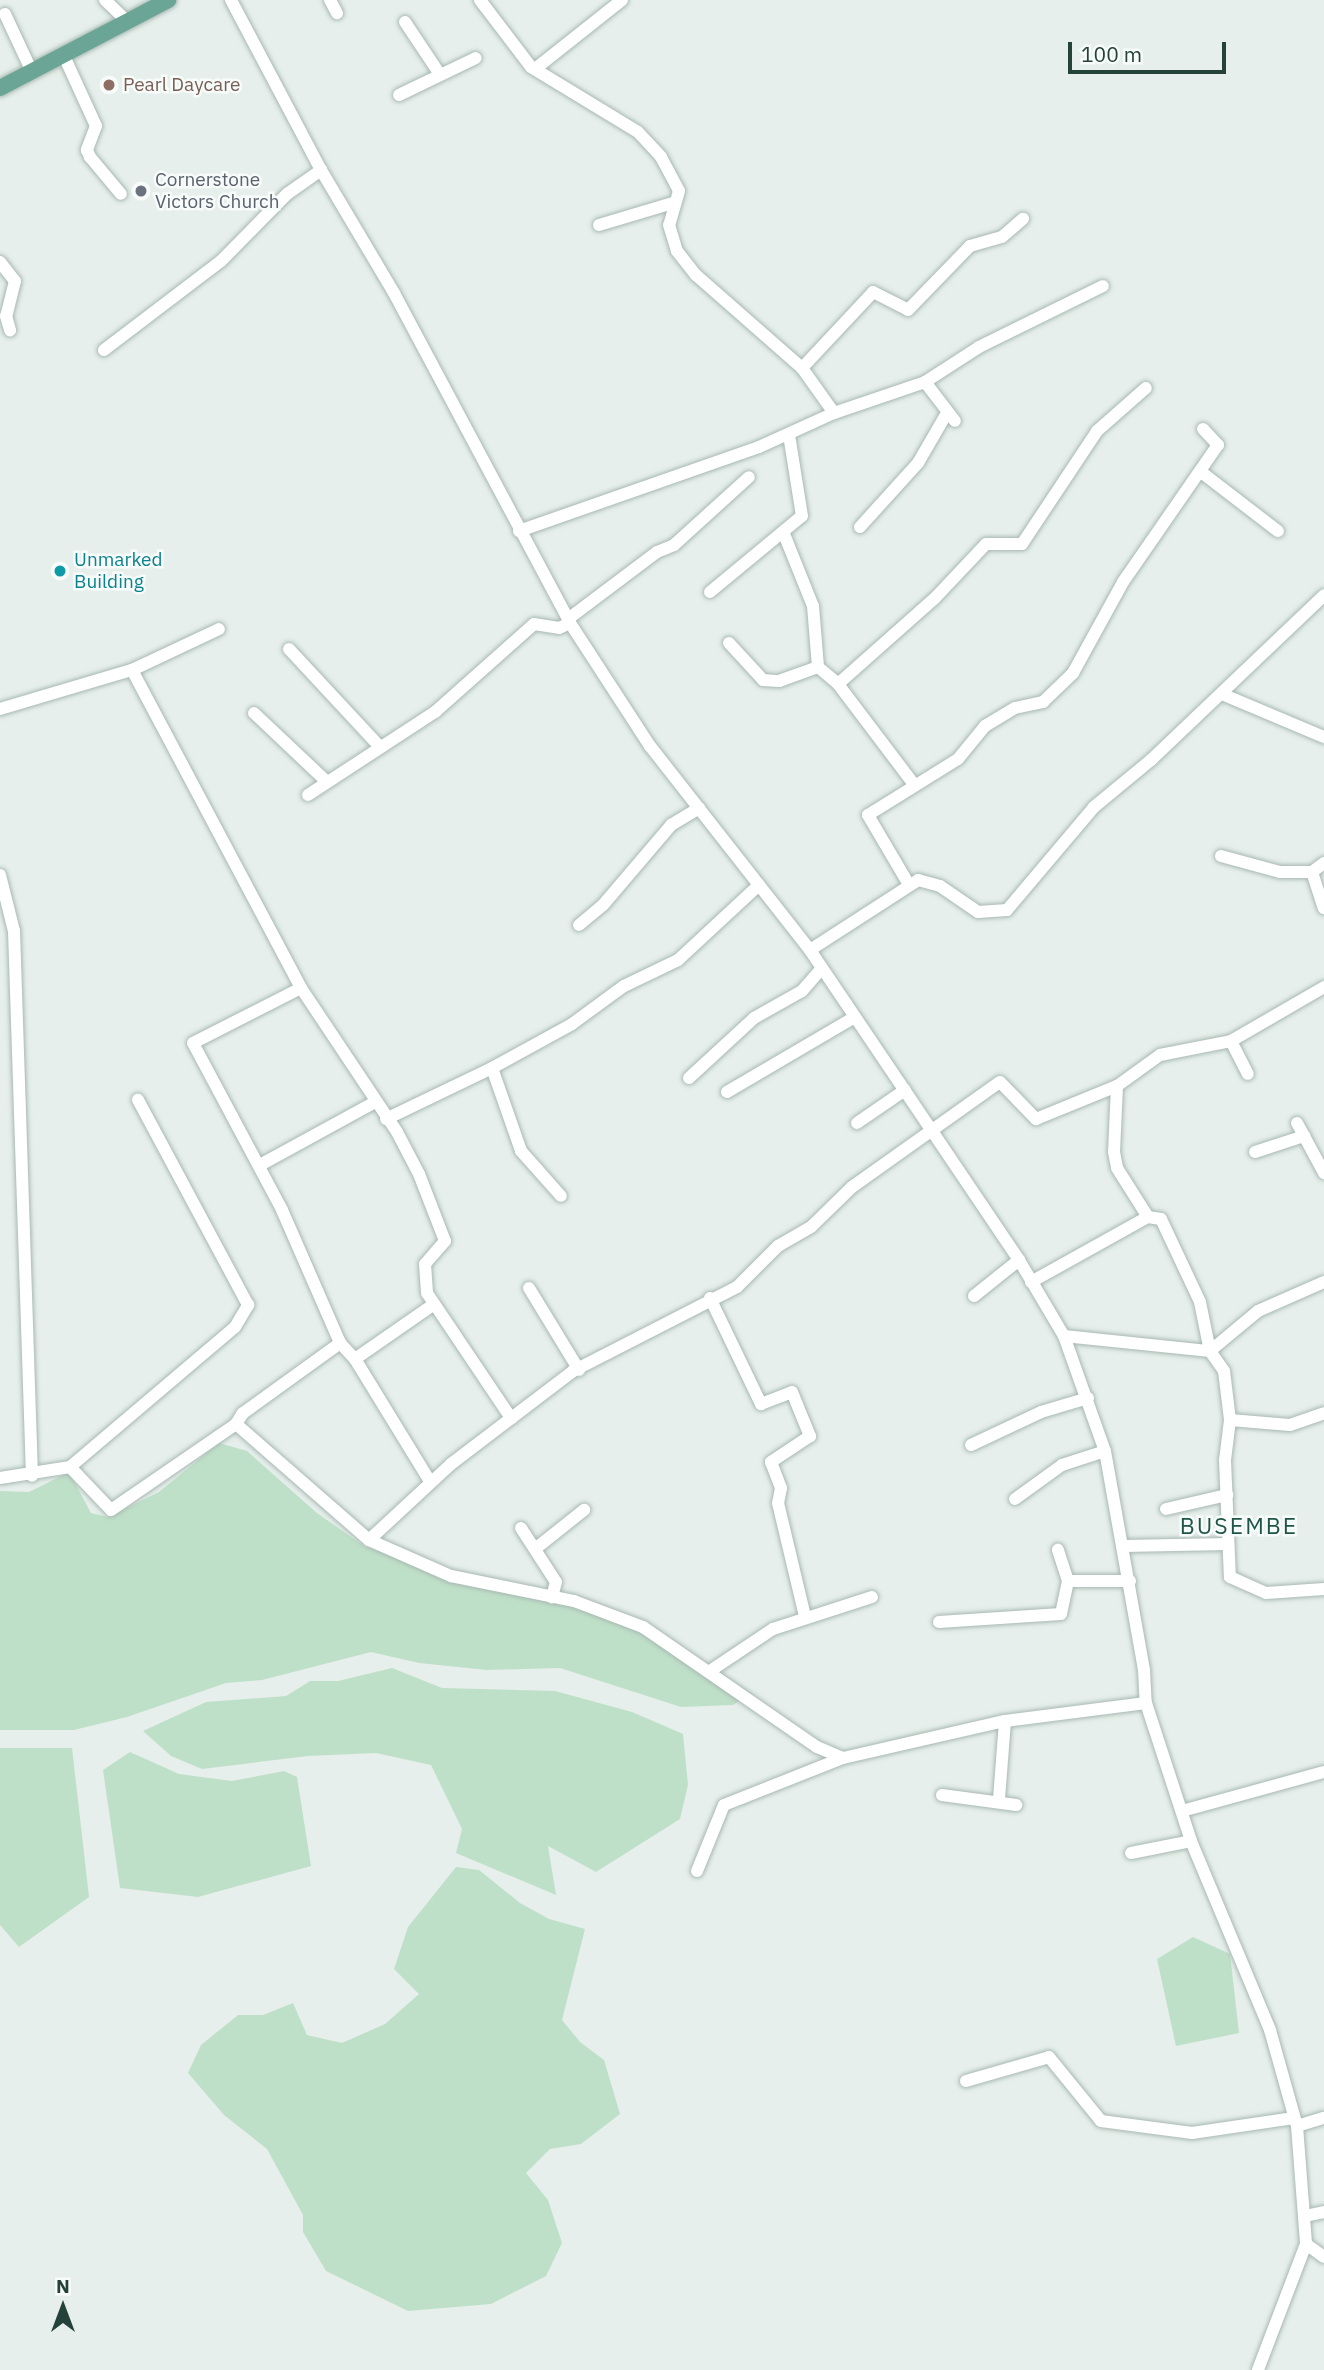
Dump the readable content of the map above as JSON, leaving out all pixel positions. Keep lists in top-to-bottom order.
{
  "districts": ["BUSEMBE"],
  "places": ["Pearl Daycare", "Cornerstone Victors Church", "Unmarked Building"],
  "scale_bar": "100 m",
  "north": "top"
}
